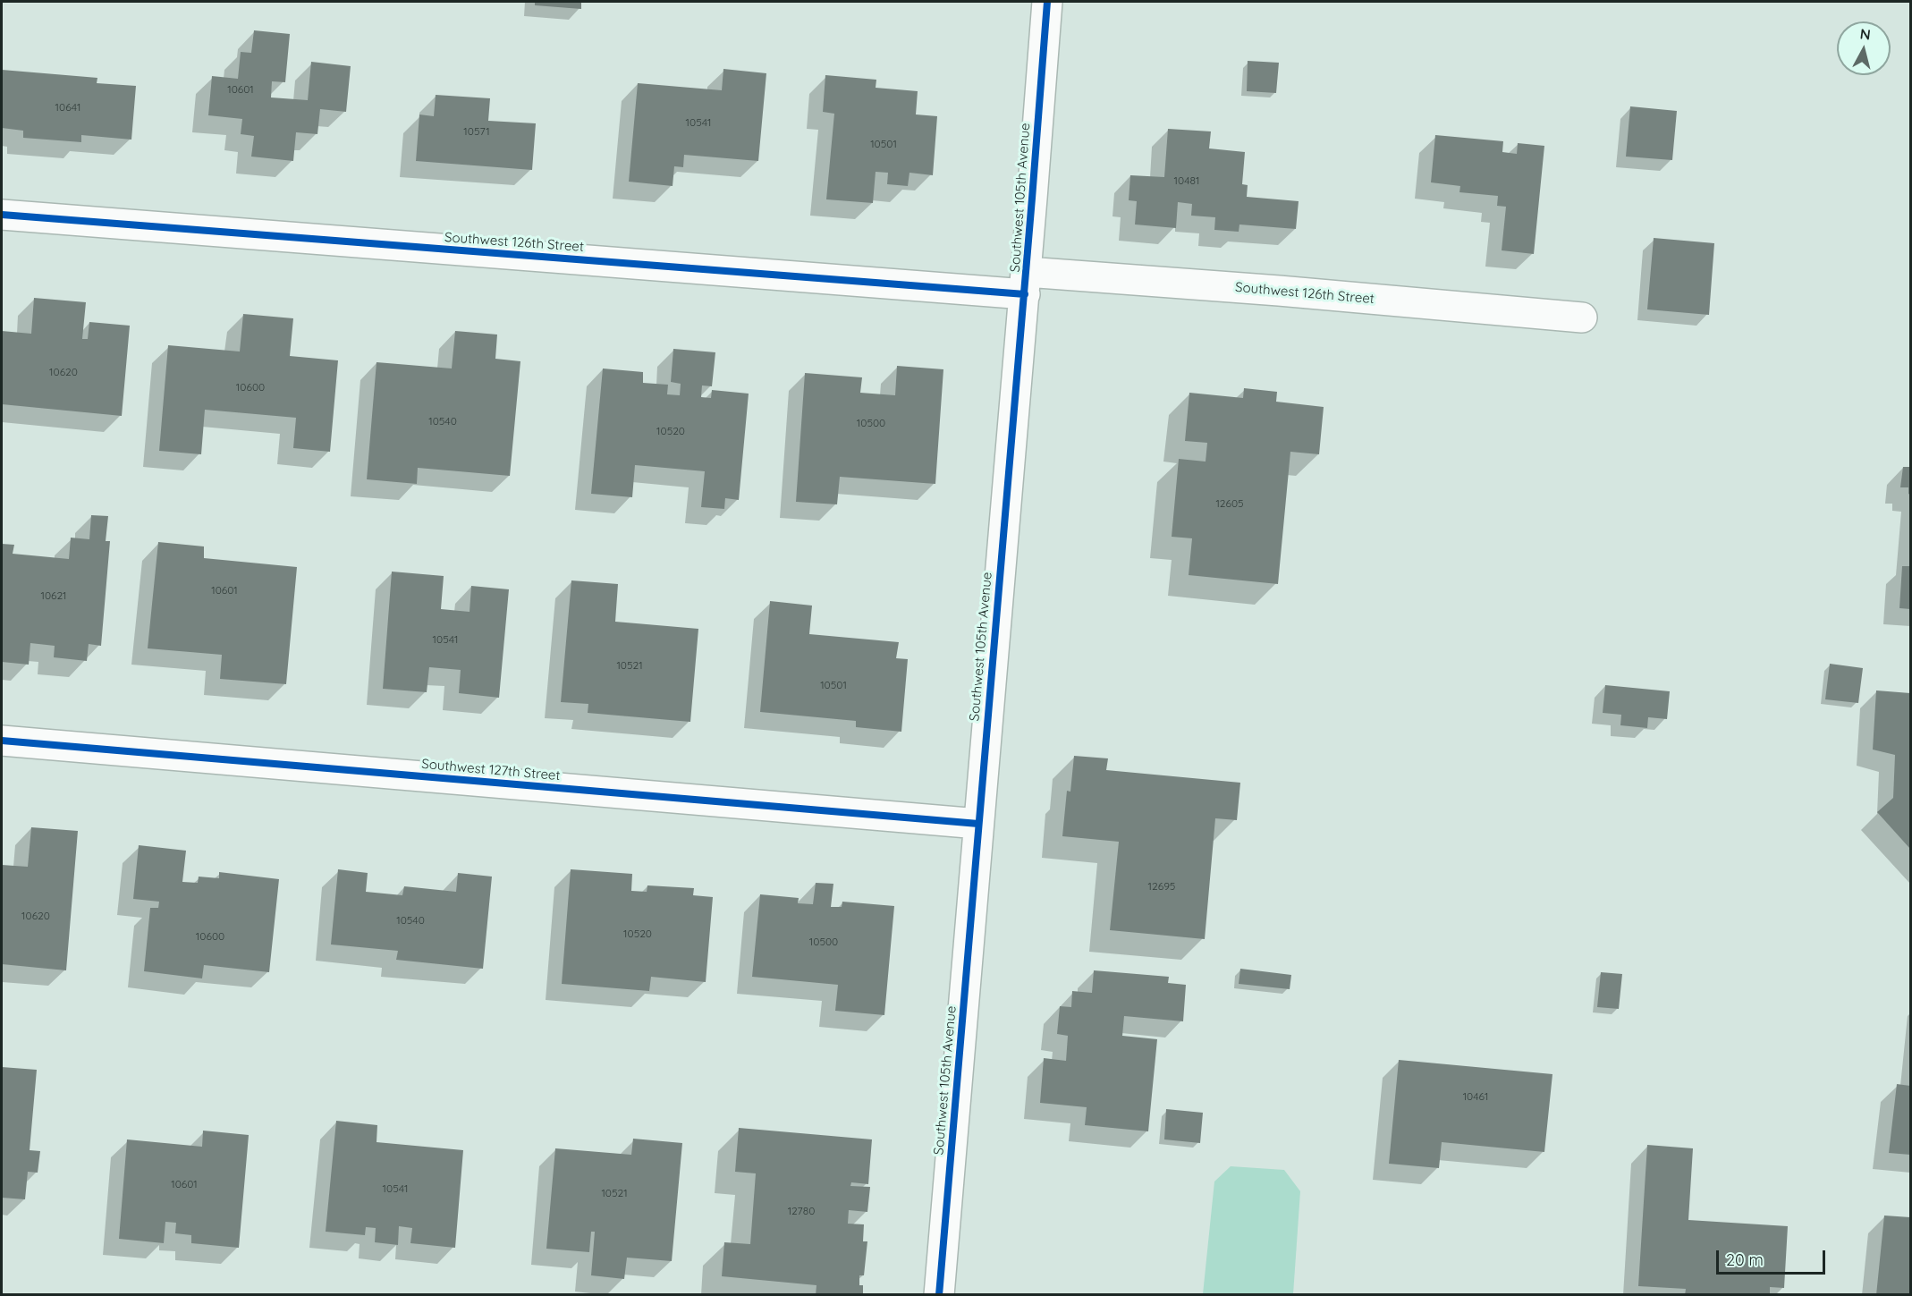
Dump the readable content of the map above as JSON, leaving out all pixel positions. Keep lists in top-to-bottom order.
{
  "streets": {
    "street": ["Southwest 105th Avenue", "Southwest 126th Street", "Southwest 127th Street"]
  },
  "crossings": [
    ["Southwest 105th Avenue", "Southwest 126th Street"],
    ["Southwest 105th Avenue", "Southwest 127th Street"]
  ],
  "house_numbers": [
    "10601",
    "10641",
    "10541",
    "10571",
    "10501",
    "10481",
    "10620",
    "10600",
    "10540",
    "10500",
    "10520",
    "12605",
    "10601",
    "10621",
    "10541",
    "10521",
    "10501",
    "12695",
    "10620",
    "10540",
    "10520",
    "10600",
    "10500",
    "10461",
    "10601",
    "10541",
    "10521",
    "12780"
  ],
  "scale_bar": "20 m",
  "north": "top"
}
